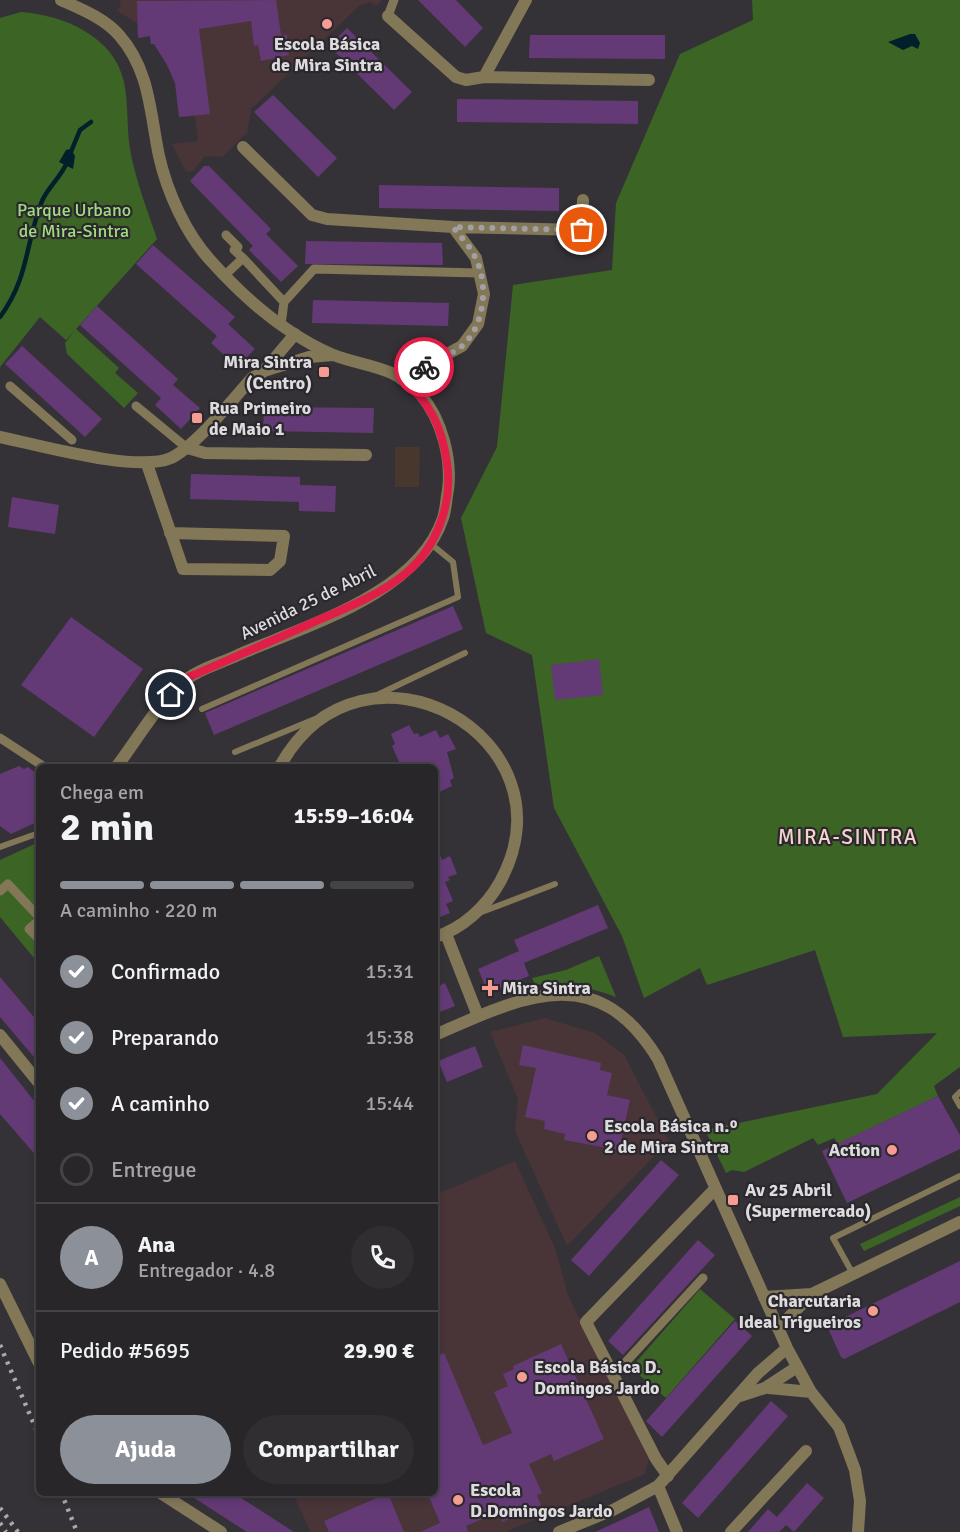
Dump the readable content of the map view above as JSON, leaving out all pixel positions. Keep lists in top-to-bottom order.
{
  "streets": {
    "street": ["Avenida 25 de Abril"]
  },
  "districts": ["MIRA-SINTRA"],
  "parks": ["Parque Urbano de Mira-Sintra"],
  "places": {
    "other": [
      "Escola Básica de Mira Sintra",
      "Escola Básica n.º 2 de Mira Sintra",
      "Action",
      "Charcutaria Ideal Trigueiros",
      "Escola Básica D. Domingos Jardo",
      "Escola D.Domingos Jardo"
    ],
    "transit": ["Mira Sintra (Centro)", "Rua Primeiro de Maio 1", "Av 25 Abril (Supermercado)"],
    "health": ["Mira Sintra"]
  },
  "page": {
    "heading": ["2 min", "Chega em", "15:59–16:04"],
    "panel": [
      "Ana",
      "Entregador · 4.8",
      "Pedido #5695",
      "29.90 €"
    ],
    "bar": "A caminho · 220 m",
    "list": [
      ["Confirmado", "15:31"],
      ["Preparando", "15:38"],
      ["A caminho", "15:44"],
      "Entregue"
    ],
    "round": "A",
    "buttons": ["Ajuda", "Compartilhar"]
  }
}
